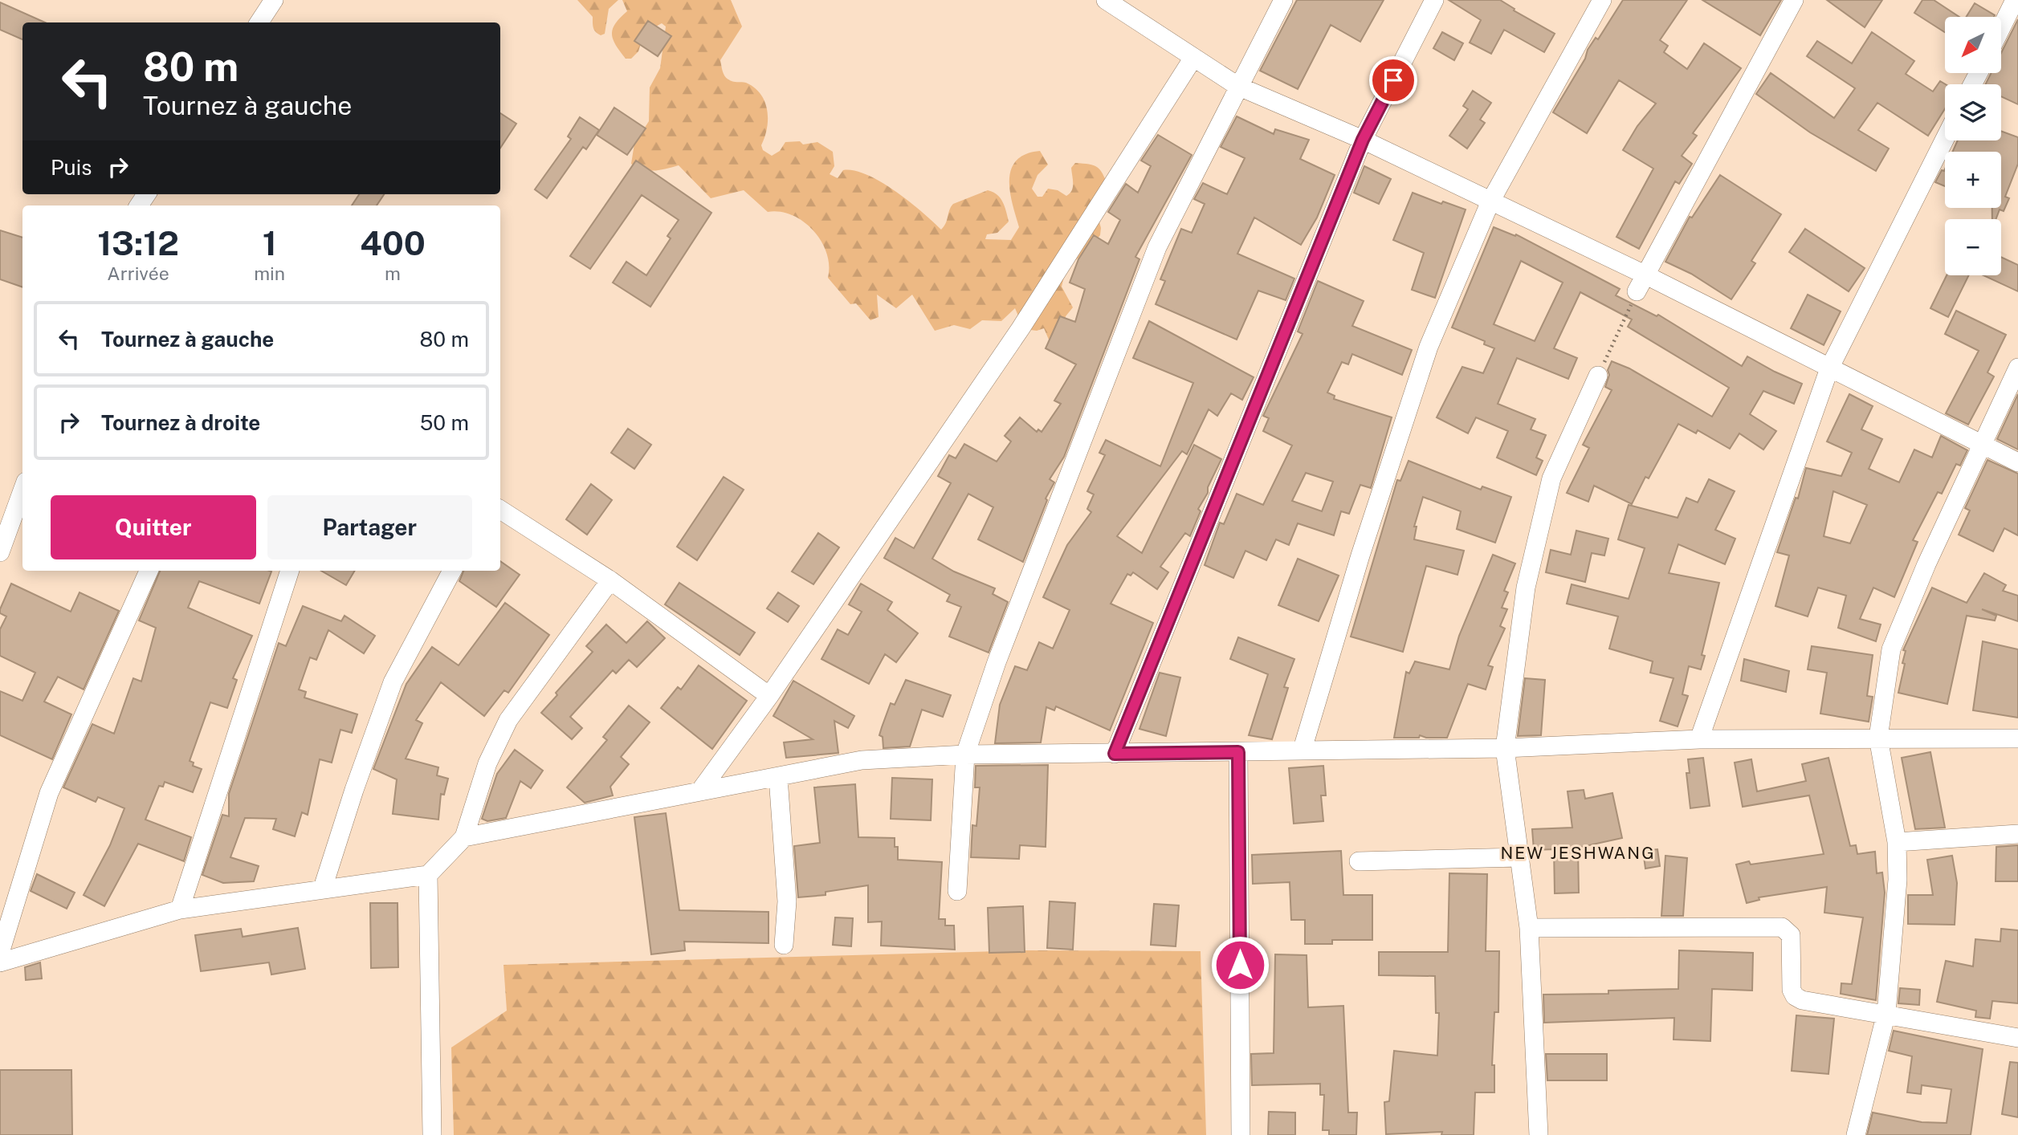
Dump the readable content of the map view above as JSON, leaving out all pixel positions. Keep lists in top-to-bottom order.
{
  "districts": ["NEW JESHWANG"],
  "north": "bottom left",
  "page": {
    "map_buttons": ["+", "−"],
    "turn": ["80 m", "Tournez à gauche"],
    "then": "Puis",
    "eta": [
      "13:12",
      "Arrivée",
      "1",
      "min",
      "400",
      "m"
    ],
    "list": [
      {
        "name": "Tournez à gauche",
        "value": "80 m"
      },
      {
        "name": "Tournez à droite",
        "value": "50 m"
      }
    ],
    "buttons": ["Quitter", "Partager"]
  }
}
